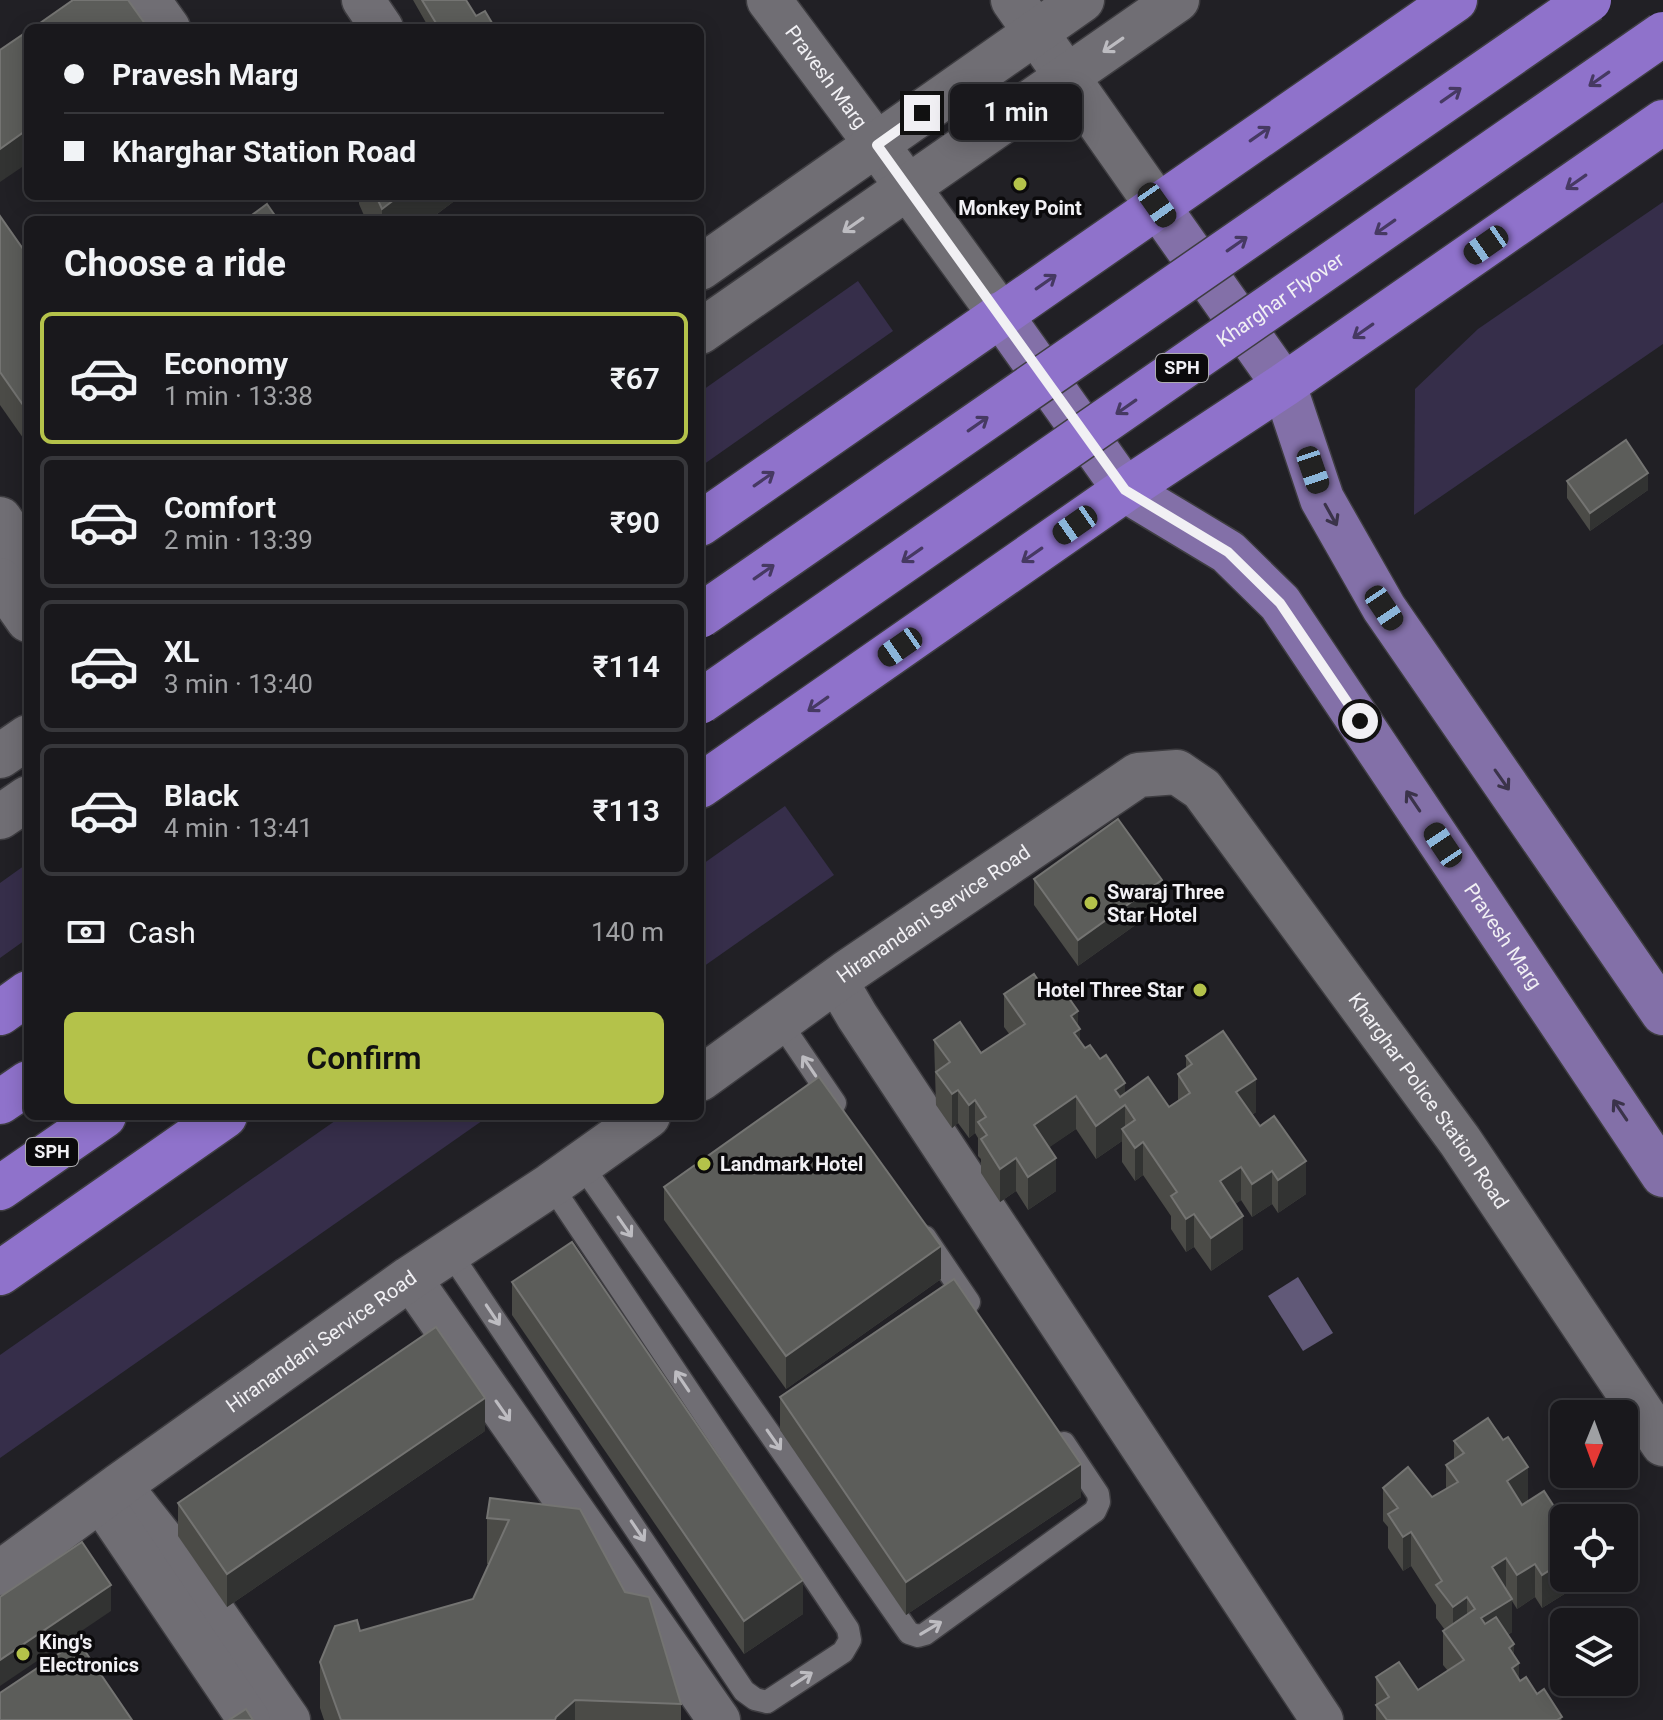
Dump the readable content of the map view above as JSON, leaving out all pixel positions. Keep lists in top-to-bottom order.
{
  "streets": {
    "highway": ["Kharghar Flyover", "SPH"],
    "main road": ["Pravesh Marg"],
    "street": ["Hiranandani Service Road", "Kharghar Police Station Road"]
  },
  "crossings": [
    ["Hiranandani Service Road", "Kharghar Police Station Road"]
  ],
  "one_way": ["Pravesh Marg"],
  "places": [
    "Monkey Point",
    "Swaraj Three Star Hotel",
    "Hotel Three Star",
    "Landmark Hotel",
    "King's Electronics"
  ],
  "north": "bottom",
  "page": {
    "banner": ["Pravesh Marg", "Kharghar Station Road"],
    "bubble": "1 min",
    "heading": "Choose a ride",
    "list": [
      {
        "name": "Economy",
        "note": "1 min · 13:38",
        "value": "₹67"
      },
      {
        "name": "Comfort",
        "note": "2 min · 13:39",
        "value": "₹90"
      },
      {
        "name": "XL",
        "note": "3 min · 13:40",
        "value": "₹114"
      },
      {
        "name": "Black",
        "note": "4 min · 13:41",
        "value": "₹113"
      }
    ],
    "pay": ["Cash", "140 m"],
    "buttons": "Confirm"
  }
}
